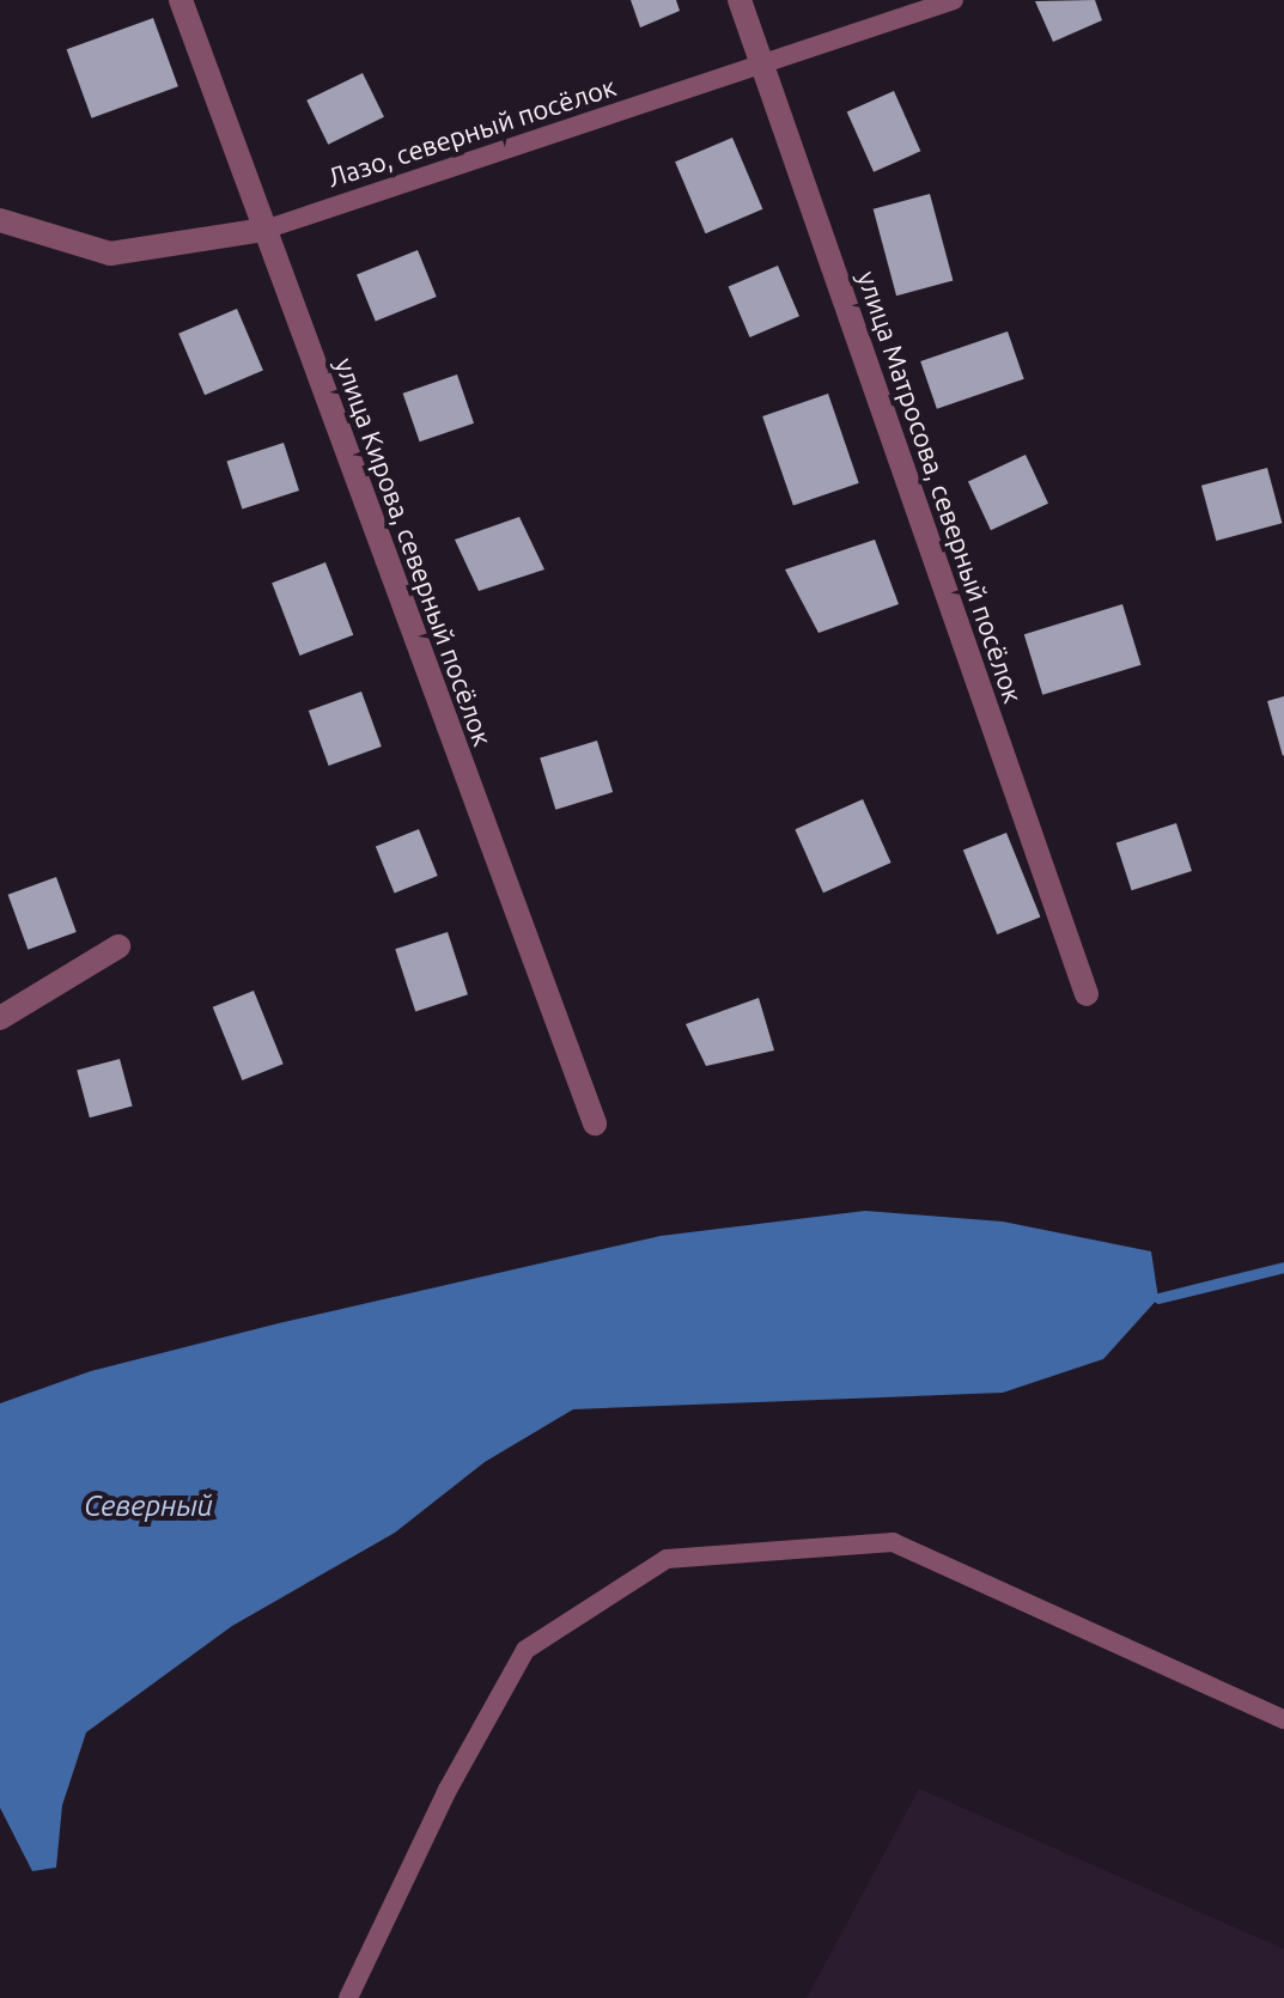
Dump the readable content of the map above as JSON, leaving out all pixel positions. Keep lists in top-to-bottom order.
{
  "streets": {
    "street": ["Лазо, северный посёлок", "улица Матросова, северный посёлок", "улица Кирова, северный посёлок"]
  },
  "crossings": [
    ["Лазо, северный посёлок", "улица Матросова, северный посёлок"],
    ["Лазо, северный посёлок", "улица Кирова, северный посёлок"]
  ],
  "water": ["Северный"]
}
